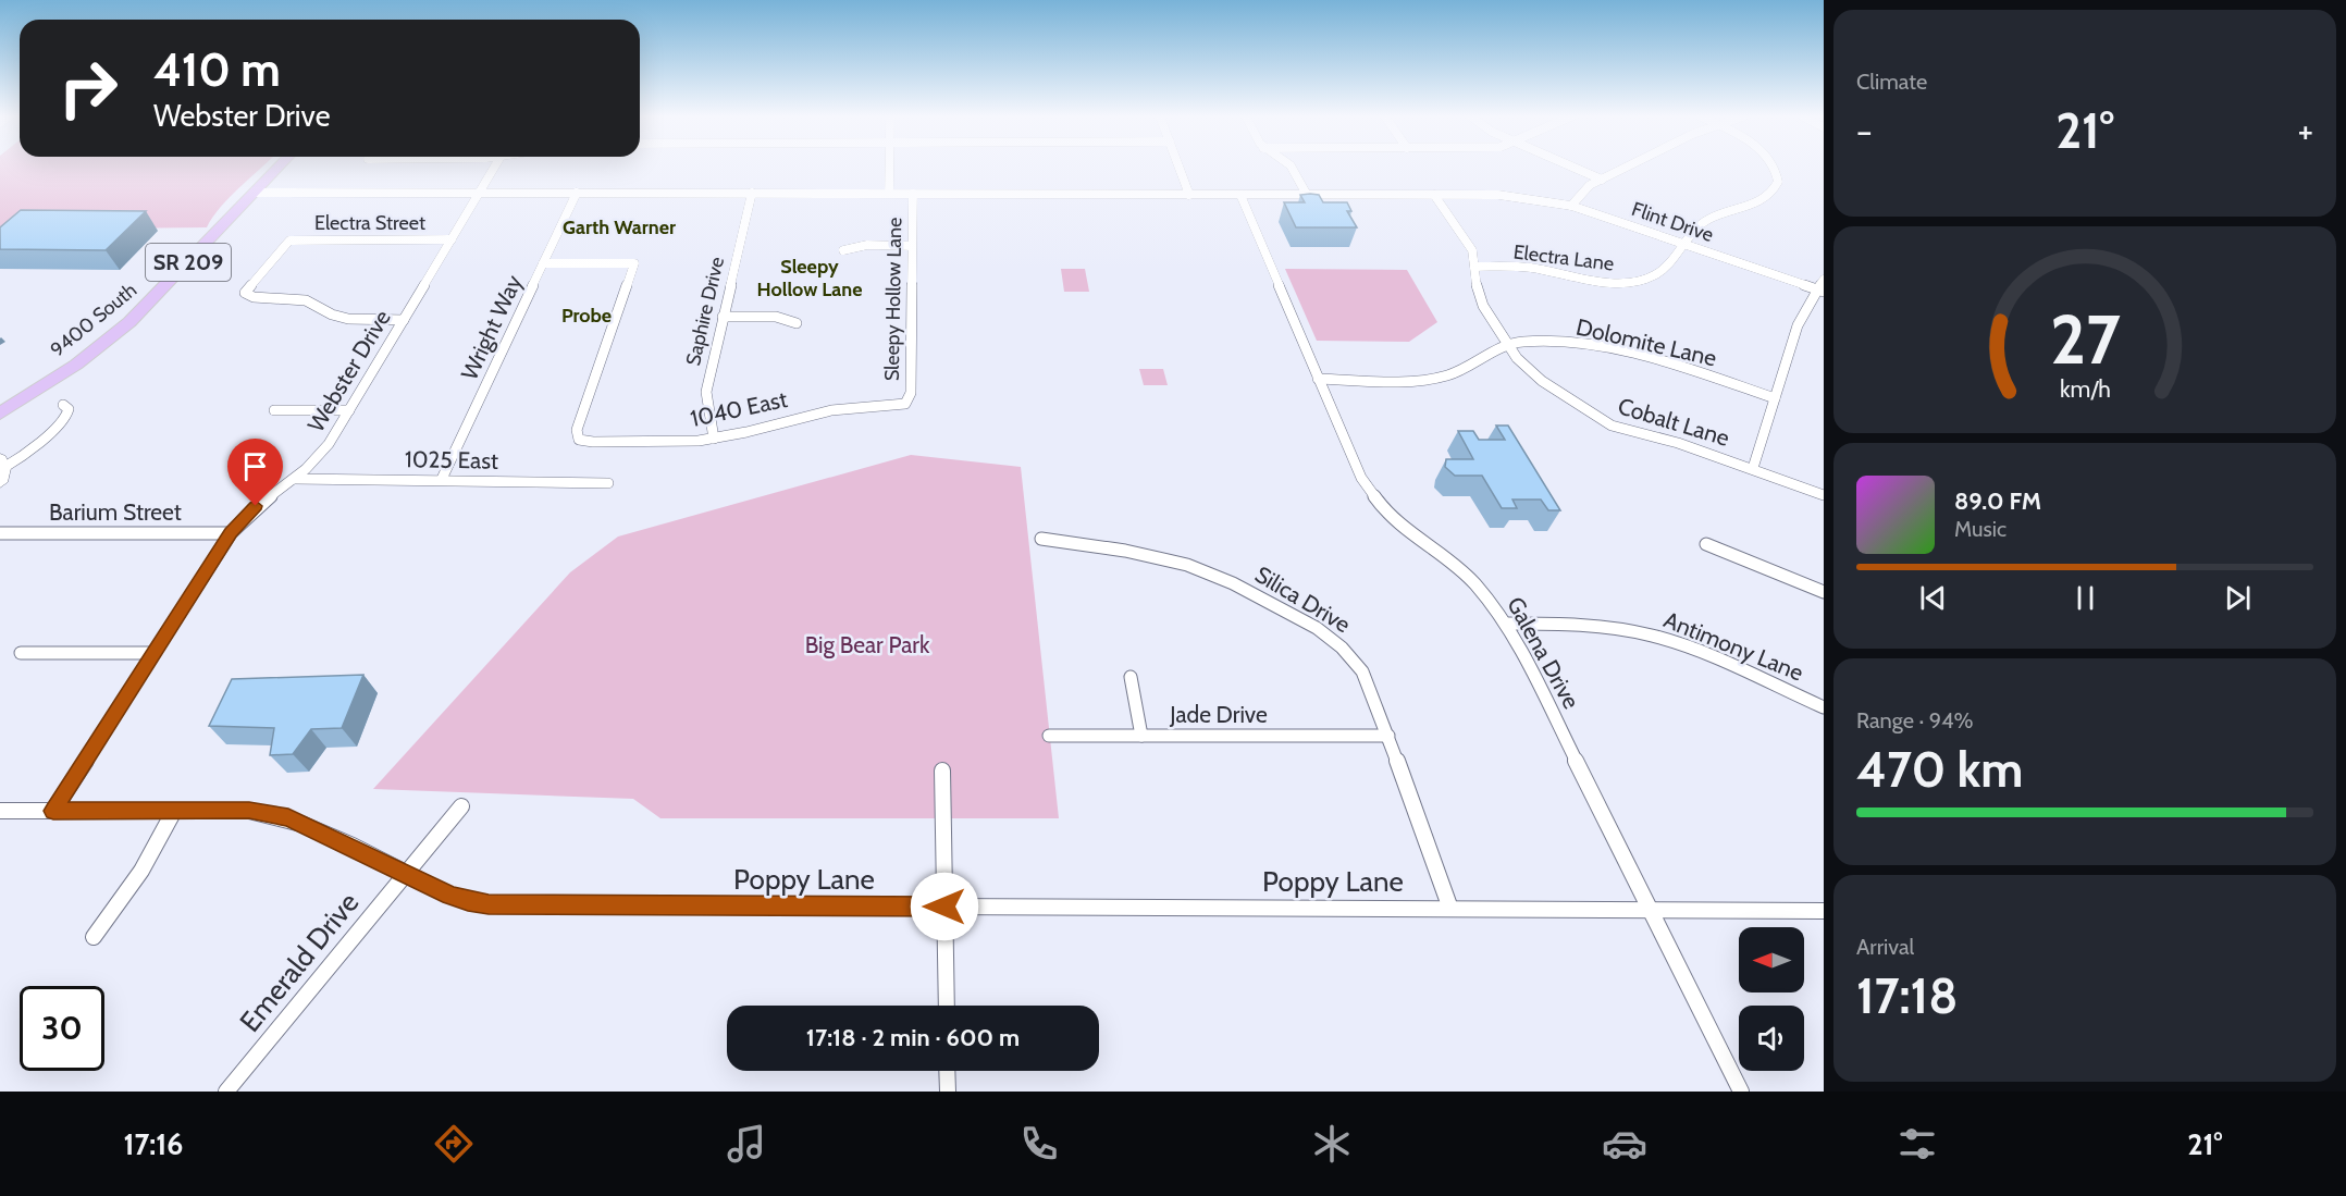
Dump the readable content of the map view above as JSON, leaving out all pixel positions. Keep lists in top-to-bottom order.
{
  "streets": {
    "main road": ["SR 209", "9400 South"],
    "street": [
      "Flint Drive",
      "Electra Street",
      "Electra Lane",
      "Sleepy Hollow Lane",
      "Saphire Drive",
      "Wright Way",
      "Dolomite Lane",
      "Webster Drive",
      "1040 East",
      "Cobalt Lane",
      "1025 East",
      "Barium Street",
      "Silica Drive",
      "Antimony Lane",
      "Galena Drive",
      "Jade Drive",
      "Poppy Lane",
      "Emerald Drive"
    ]
  },
  "crossings": [
    ["Flint Drive", "Electra Lane"],
    ["Flint Drive", "Sleepy Hollow Lane"],
    ["Flint Drive", "Saphire Drive"],
    ["Flint Drive", "9400 South"],
    ["Flint Drive", "Wright Way"],
    ["Flint Drive", "Webster Drive"],
    ["Flint Drive", "Cobalt Lane"],
    ["Flint Drive", "Galena Drive"],
    ["Electra Street", "Webster Drive"],
    ["Electra Lane", "Cobalt Lane"],
    ["Sleepy Hollow Lane", "1040 East"],
    ["Saphire Drive", "1040 East"],
    ["Wright Way", "1040 East"],
    ["Wright Way", "1025 East"],
    ["Dolomite Lane", "Cobalt Lane"],
    ["Dolomite Lane", "Galena Drive"],
    ["Webster Drive", "1025 East"],
    ["Webster Drive", "Barium Street"],
    ["Webster Drive", "Poppy Lane"],
    ["Silica Drive", "Jade Drive"],
    ["Silica Drive", "Poppy Lane"],
    ["Antimony Lane", "Galena Drive"],
    ["Galena Drive", "Poppy Lane"],
    ["Poppy Lane", "Emerald Drive"]
  ],
  "districts": ["Garth Warner", "Sleepy Hollow Lane", "Probe"],
  "parks": ["Big Bear Park"],
  "north": "left",
  "page": {
    "tile": [
      "Climate",
      ["Range · 94%", "470 km"],
      ["Arrival", "17:18"]
    ],
    "turn": ["410 m", "Webster Drive"],
    "heat": ["−", "21°", "+"],
    "song": ["89.0 FM", "Music"],
    "limit": "30",
    "trip": "17:18 · 2 min · 600 m",
    "tabs": ["17:16", "21°"],
    "gauge": ["27", "km/h"]
  }
}
